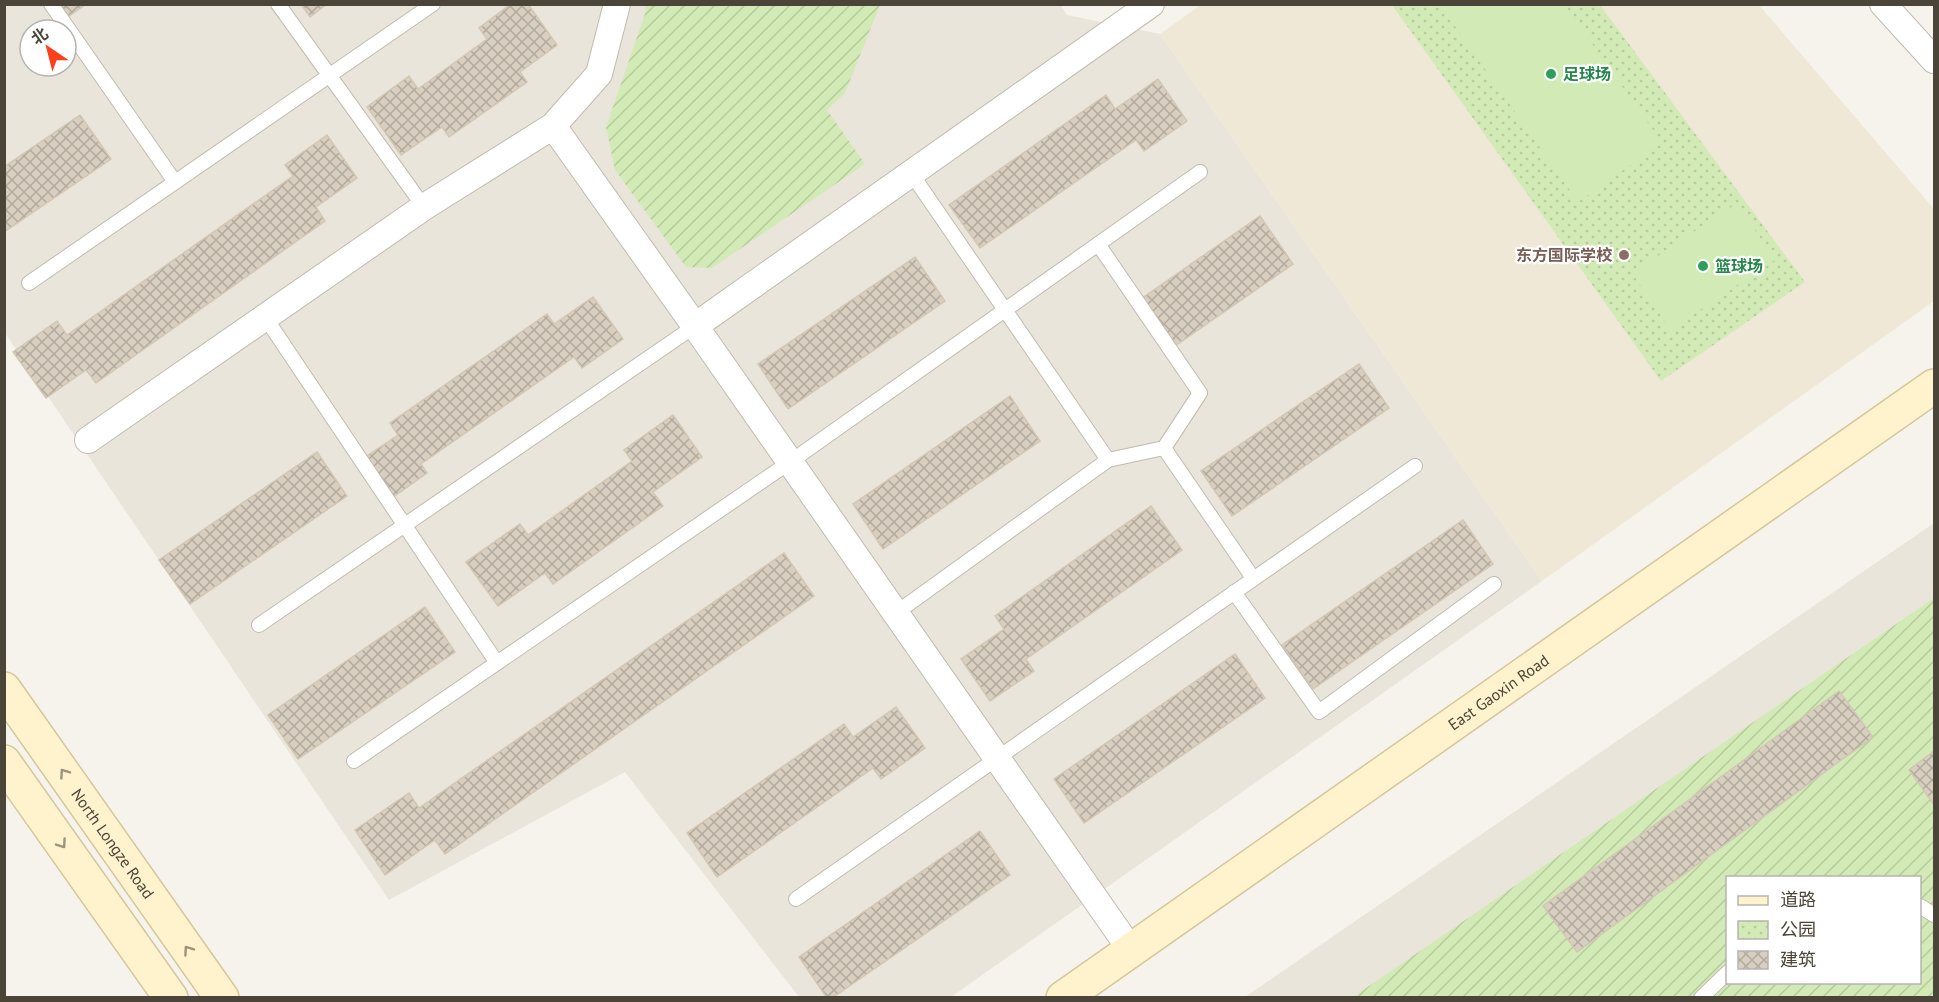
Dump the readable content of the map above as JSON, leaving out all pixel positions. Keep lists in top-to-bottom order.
{
  "streets": {
    "main road": ["East Gaoxin Road", "North Longze Road"]
  },
  "places": ["足球场", "东方国际学校", "篮球场"],
  "legend": ["道路", "公园", "建筑"],
  "north": "top left"
}
